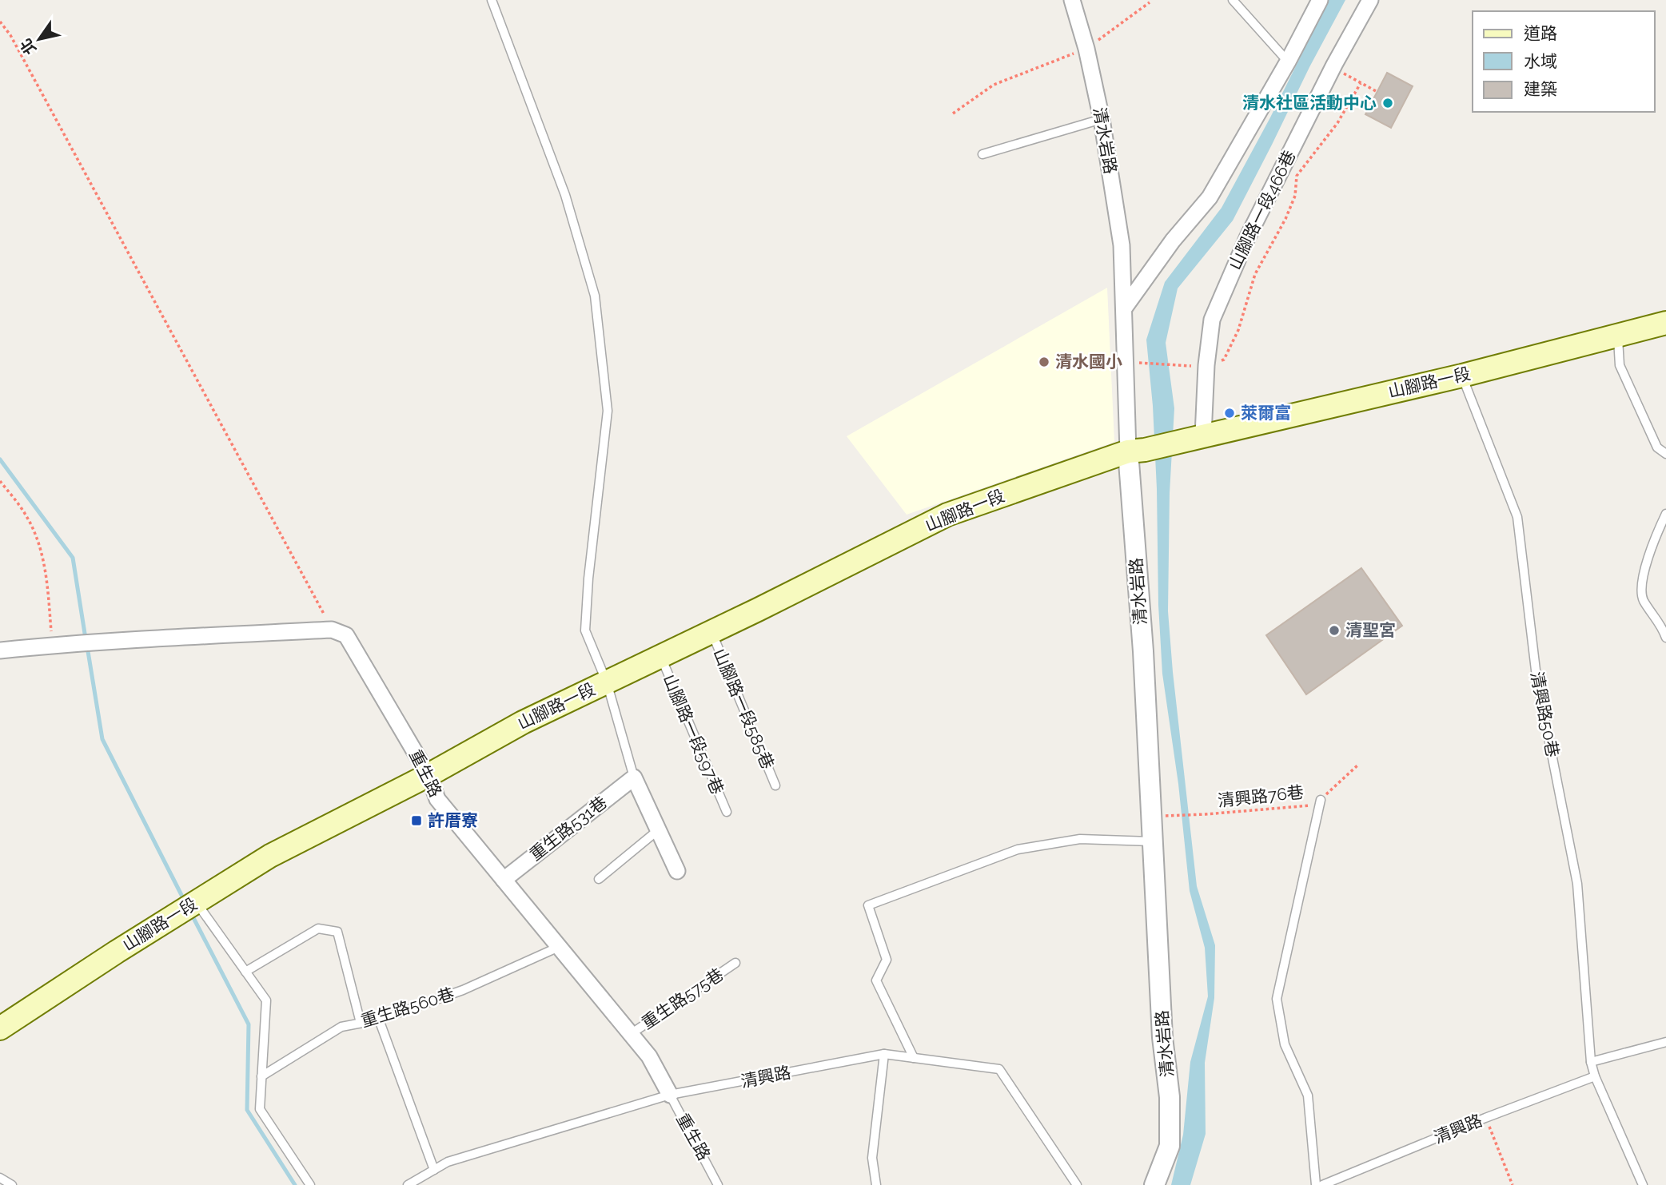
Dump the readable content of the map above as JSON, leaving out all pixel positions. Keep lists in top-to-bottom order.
{
  "streets": {
    "main road": ["山腳路一段"],
    "street": [
      "清水岩路",
      "山腳路一段466巷",
      "重生路",
      "重生路531巷"
    ],
    "lane": [
      "山腳路一段585巷",
      "清興路50巷",
      "山腳路一段597巷",
      "重生路575巷",
      "重生路560巷",
      "清興路"
    ],
    "path": ["清興路76巷"]
  },
  "crossings": [
    ["清水岩路", "山腳路一段"],
    ["清水岩路", "清興路76巷"],
    ["山腳路一段466巷", "山腳路一段"],
    ["山腳路一段", "山腳路一段585巷"],
    ["山腳路一段", "清興路50巷"],
    ["山腳路一段", "山腳路一段597巷"],
    ["山腳路一段", "重生路"],
    ["清興路50巷", "清興路"],
    ["重生路", "重生路531巷"],
    ["重生路", "重生路575巷"],
    ["重生路", "重生路560巷"],
    ["重生路", "清興路"]
  ],
  "places": {
    "other": [
      "清水社區活動中心",
      "清水國小",
      "萊爾富",
      "清聖宮"
    ],
    "transit": ["許厝寮"]
  },
  "legend": ["道路", "水域", "建築"],
  "north": "bottom left"
}
